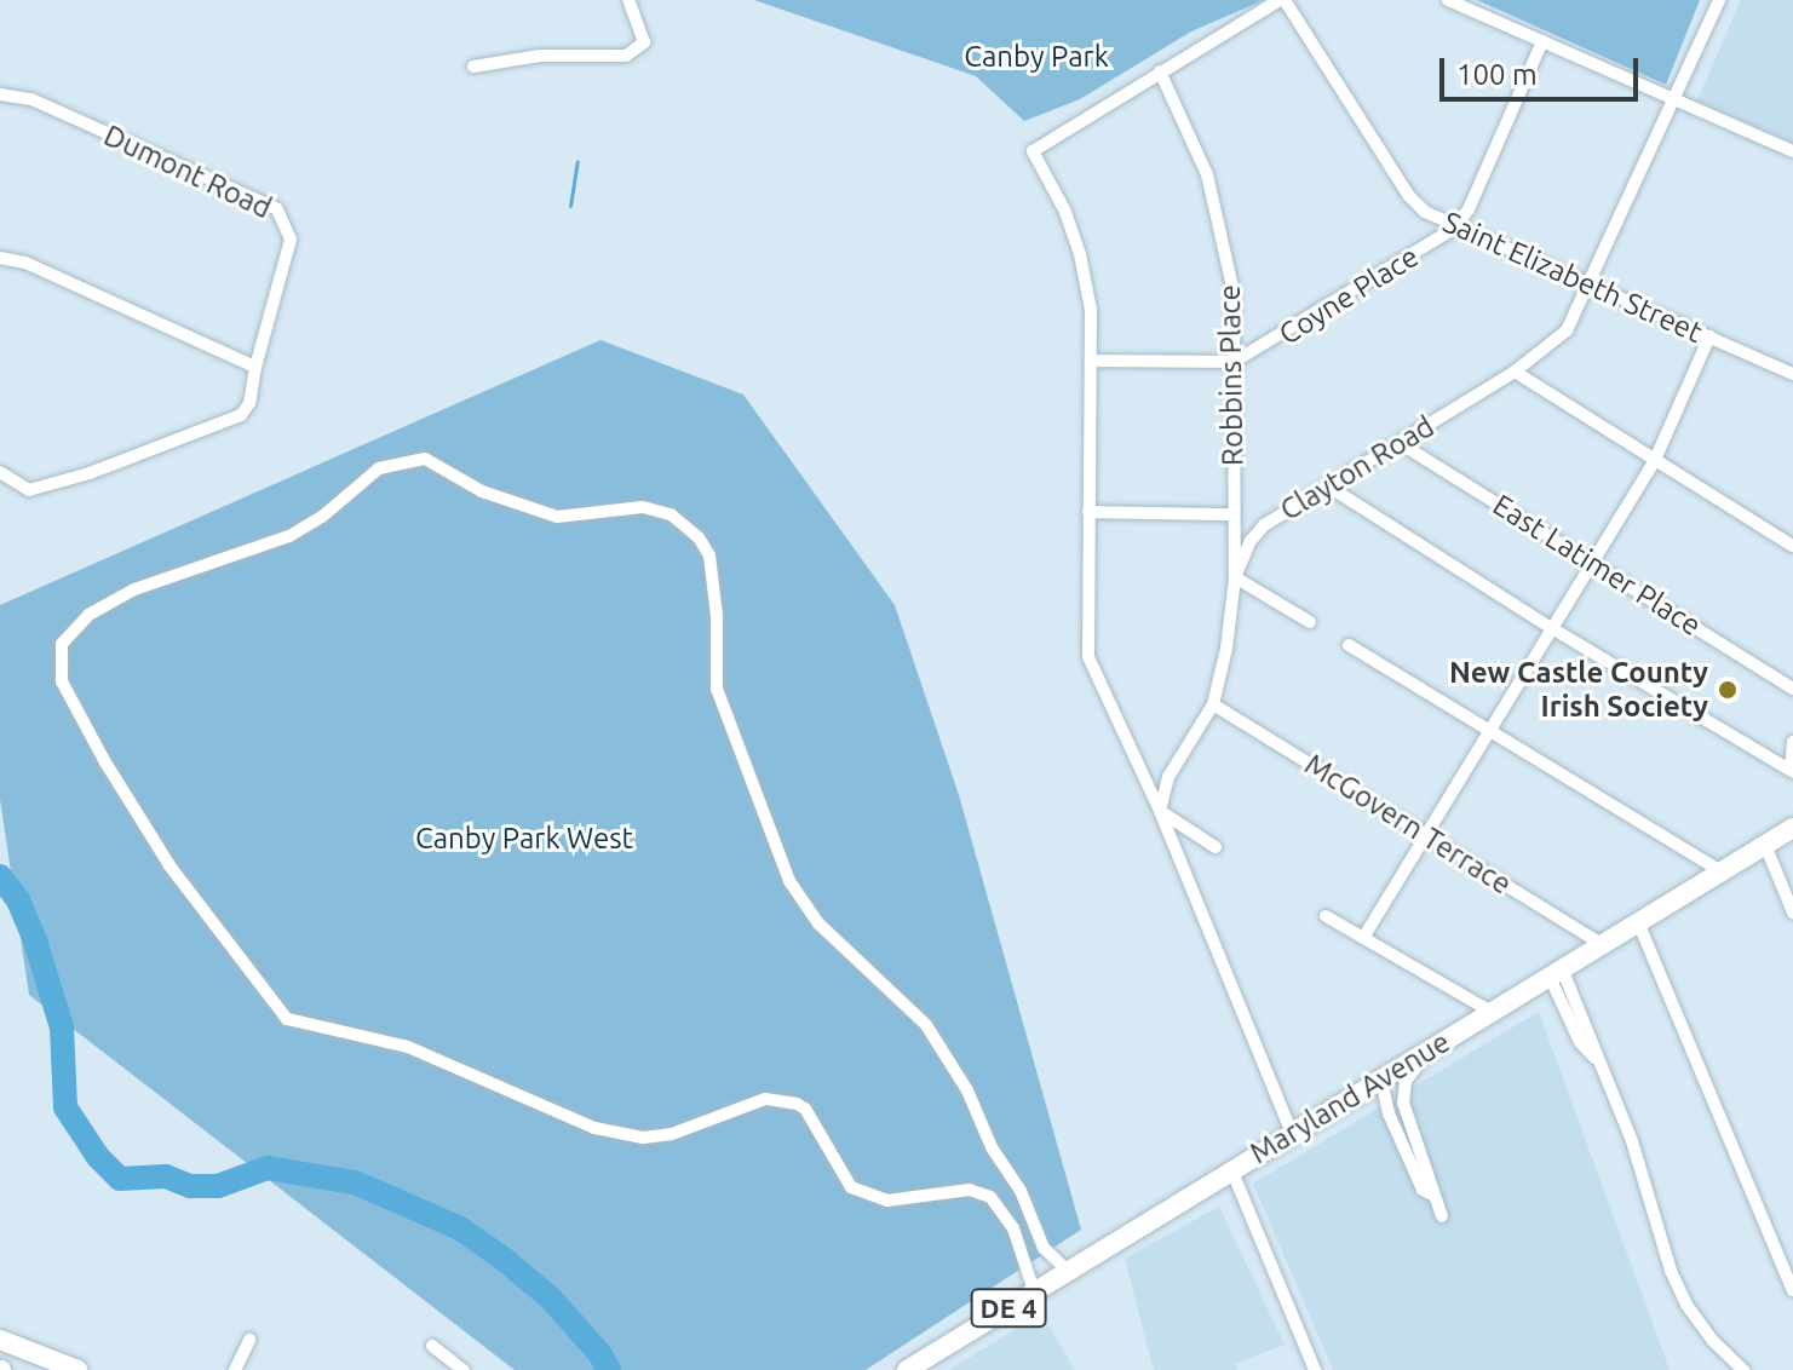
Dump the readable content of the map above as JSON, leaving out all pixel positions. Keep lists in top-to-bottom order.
{
  "streets": {
    "main road": ["Maryland Avenue", "DE 4"],
    "street": [
      "Dumont Road",
      "Saint Elizabeth Street",
      "Coyne Place",
      "Robbins Place",
      "Clayton Road",
      "East Latimer Place",
      "McGovern Terrace"
    ]
  },
  "crossings": [
    ["Saint Elizabeth Street", "Coyne Place"],
    ["Saint Elizabeth Street", "Clayton Road"],
    ["Coyne Place", "Robbins Place"],
    ["Robbins Place", "Clayton Road"],
    ["Clayton Road", "East Latimer Place"],
    ["Clayton Road", "McGovern Terrace"],
    ["McGovern Terrace", "Maryland Avenue"]
  ],
  "parks": ["Canby Park", "Canby Park West"],
  "places": ["New Castle County Irish Society"],
  "scale_bar": "100 m"
}
